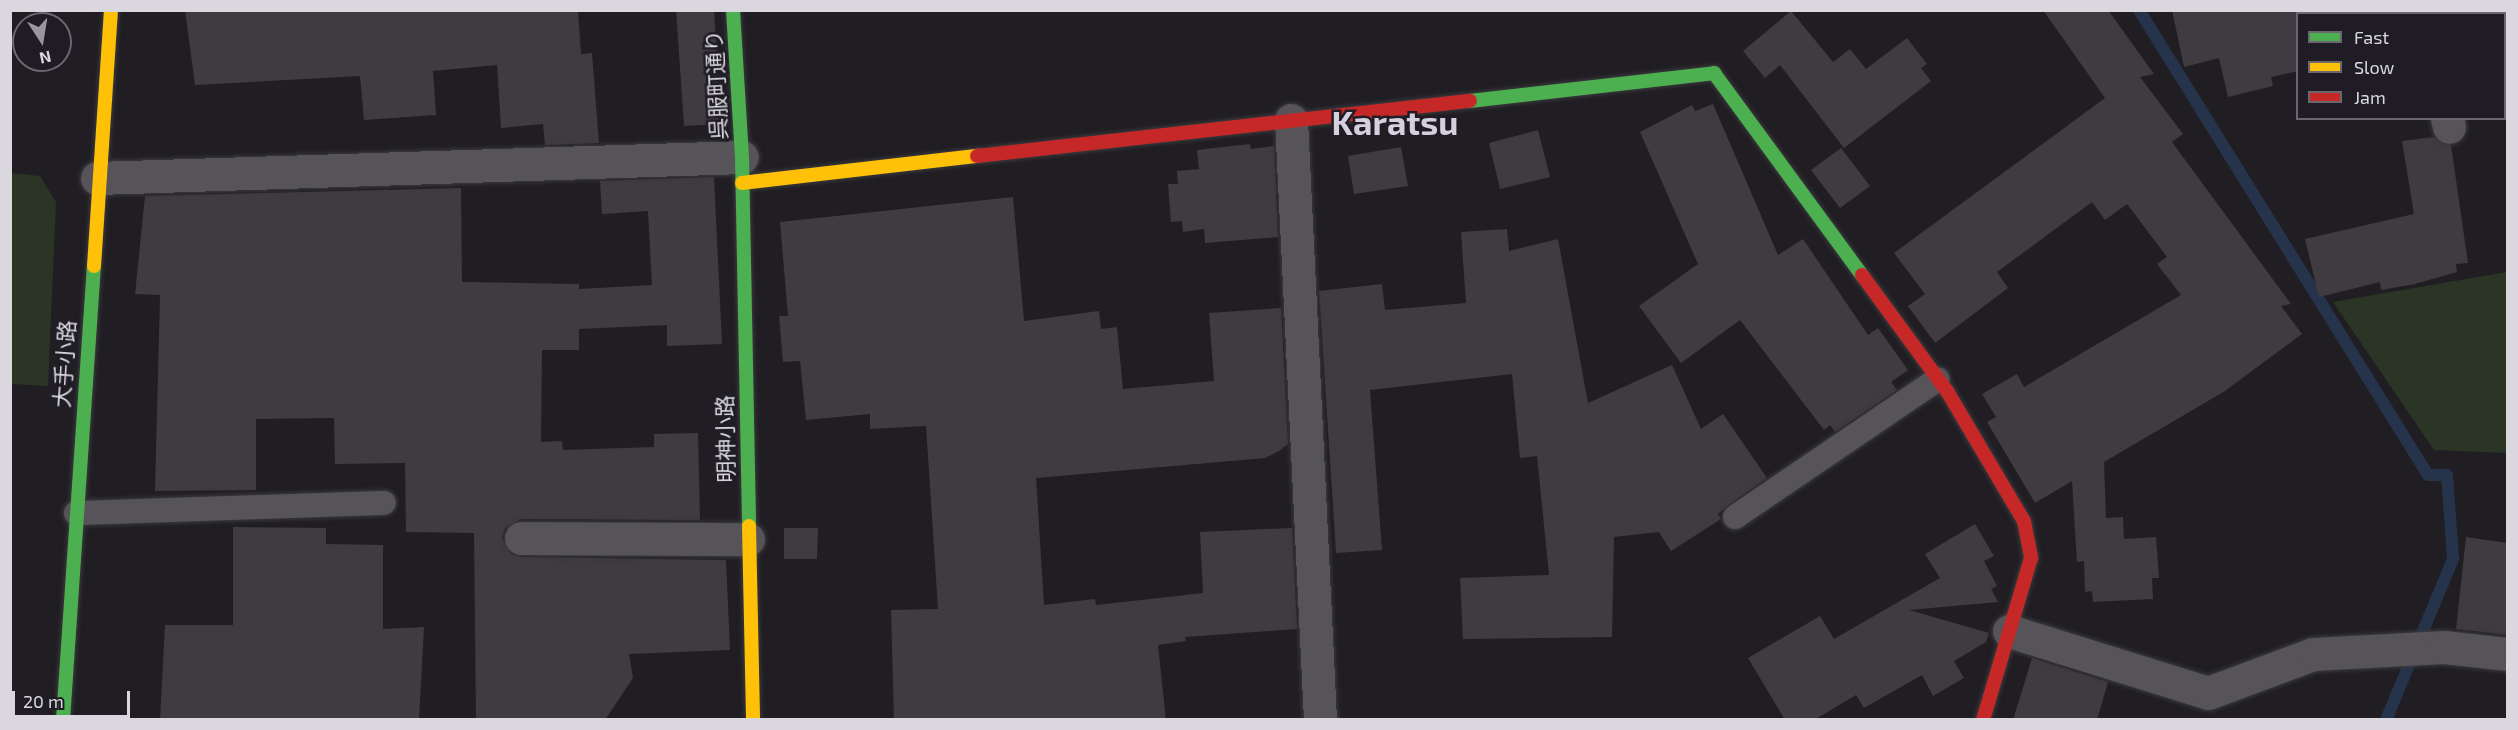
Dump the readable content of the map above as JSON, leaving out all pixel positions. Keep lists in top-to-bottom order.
{
  "streets": {
    "street": ["呉服町通り", "大手小路", "明神小路"]
  },
  "crossings": [
    ["呉服町通り", "明神小路"]
  ],
  "districts": ["Karatsu"],
  "legend": ["Fast", "Slow", "Jam"],
  "scale_bar": "20 m",
  "north": "bottom"
}
